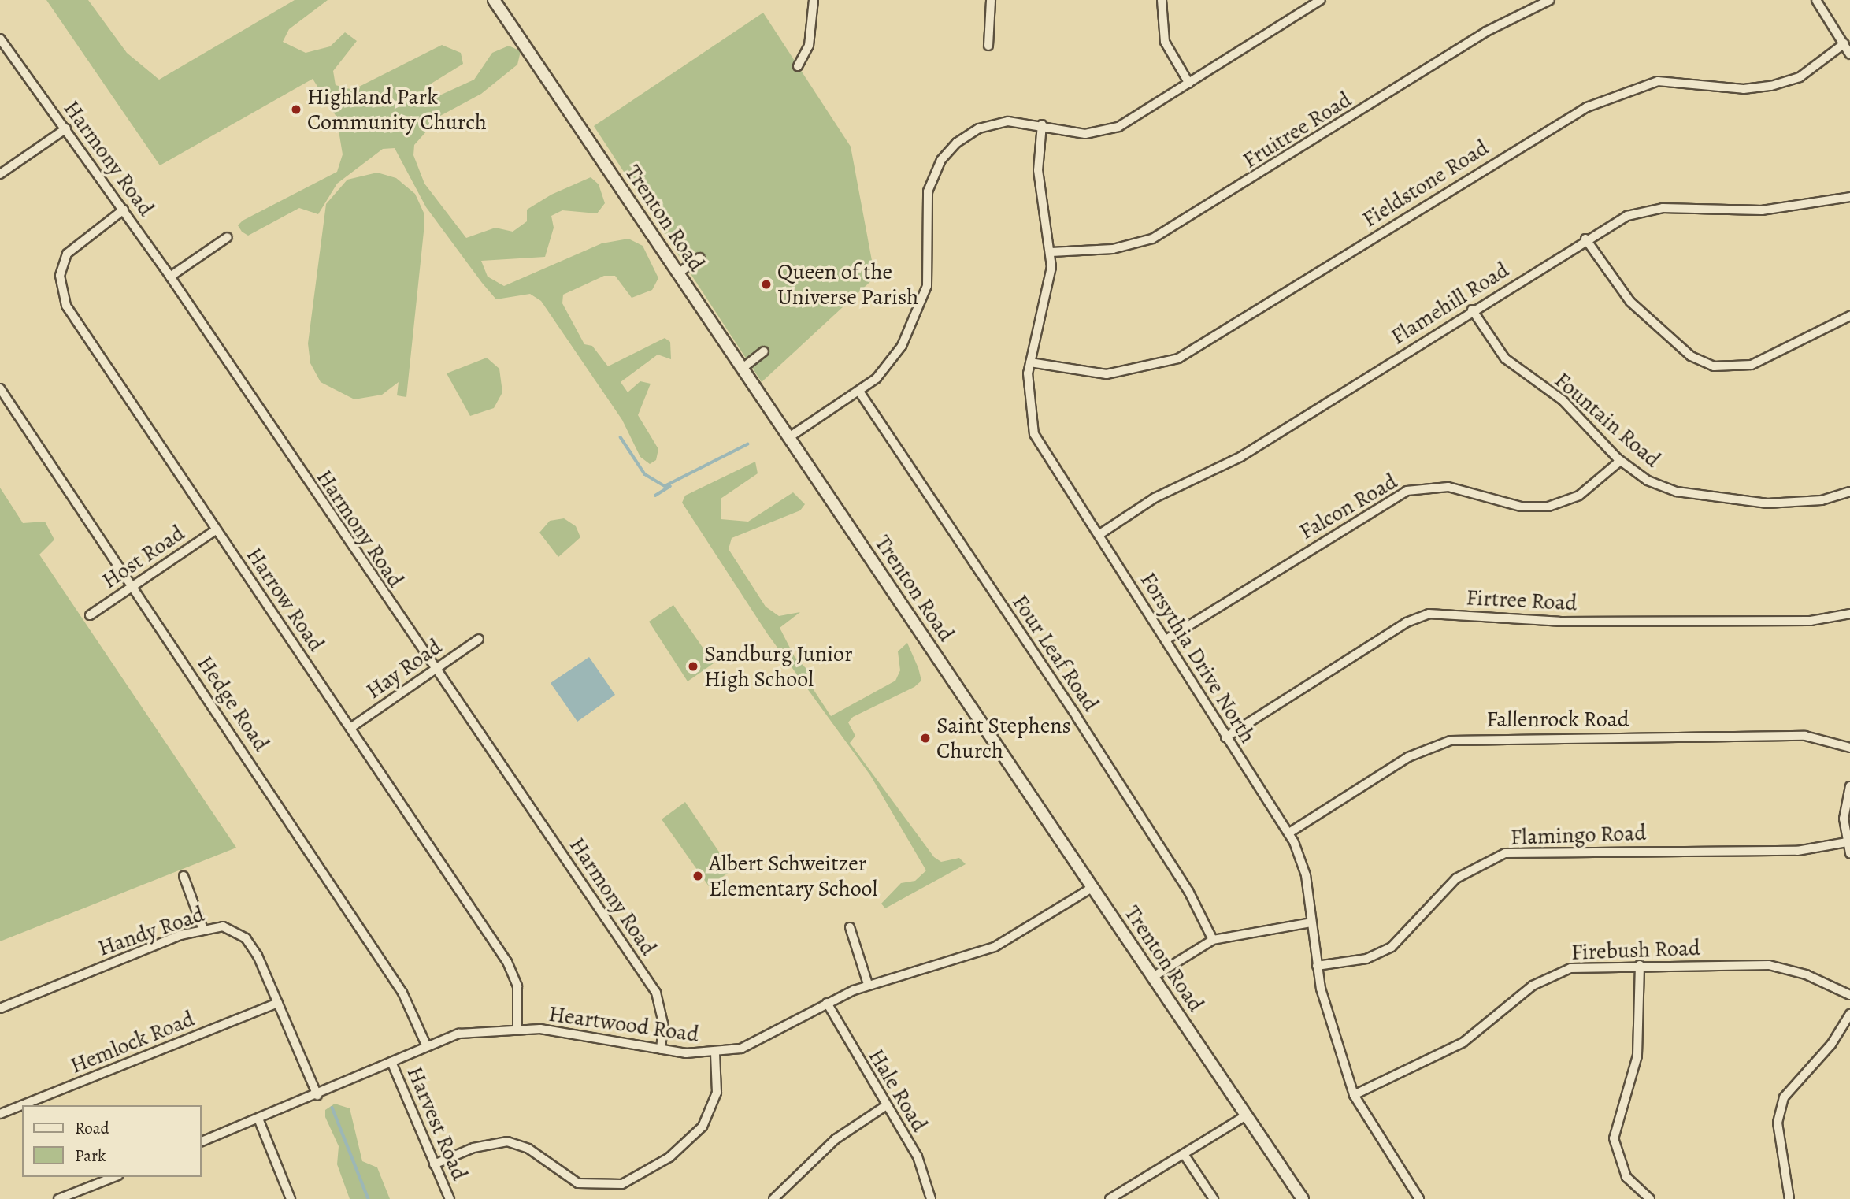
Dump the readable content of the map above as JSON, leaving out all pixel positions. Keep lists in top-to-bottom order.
{
  "streets": {
    "main road": ["Trenton Road"],
    "street": [
      "Fruitree Road",
      "Harmony Road",
      "Fieldstone Road",
      "Flamehill Road",
      "Fountain Road",
      "Falcon Road",
      "Host Road",
      "Harrow Road",
      "Firtree Road",
      "Four Leaf Road",
      "Forsythia Drive North",
      "Hay Road",
      "Hedge Road",
      "Fallenrock Road",
      "Flamingo Road",
      "Handy Road",
      "Firebush Road",
      "Heartwood Road",
      "Hemlock Road",
      "Hale Road",
      "Harvest Road"
    ]
  },
  "crossings": [
    ["Fruitree Road", "Forsythia Drive North"],
    ["Harmony Road", "Harrow Road"],
    ["Harmony Road", "Hay Road"],
    ["Harmony Road", "Heartwood Road"],
    ["Fieldstone Road", "Forsythia Drive North"],
    ["Trenton Road", "Heartwood Road"],
    ["Flamehill Road", "Fountain Road"],
    ["Flamehill Road", "Forsythia Drive North"],
    ["Fountain Road", "Falcon Road"],
    ["Falcon Road", "Forsythia Drive North"],
    ["Host Road", "Harrow Road"],
    ["Host Road", "Hedge Road"],
    ["Harrow Road", "Hay Road"],
    ["Harrow Road", "Heartwood Road"],
    ["Firtree Road", "Forsythia Drive North"],
    ["Forsythia Drive North", "Fallenrock Road"],
    ["Forsythia Drive North", "Flamingo Road"],
    ["Forsythia Drive North", "Firebush Road"],
    ["Hedge Road", "Heartwood Road"],
    ["Handy Road", "Heartwood Road"],
    ["Handy Road", "Hemlock Road"],
    ["Heartwood Road", "Hale Road"],
    ["Heartwood Road", "Harvest Road"]
  ],
  "places": [
    "Highland Park Community Church",
    "Queen of the Universe Parish",
    "Sandburg Junior High School",
    "Saint Stephens Church",
    "Albert Schweitzer Elementary School"
  ],
  "legend": ["Road", "Park"]
}
